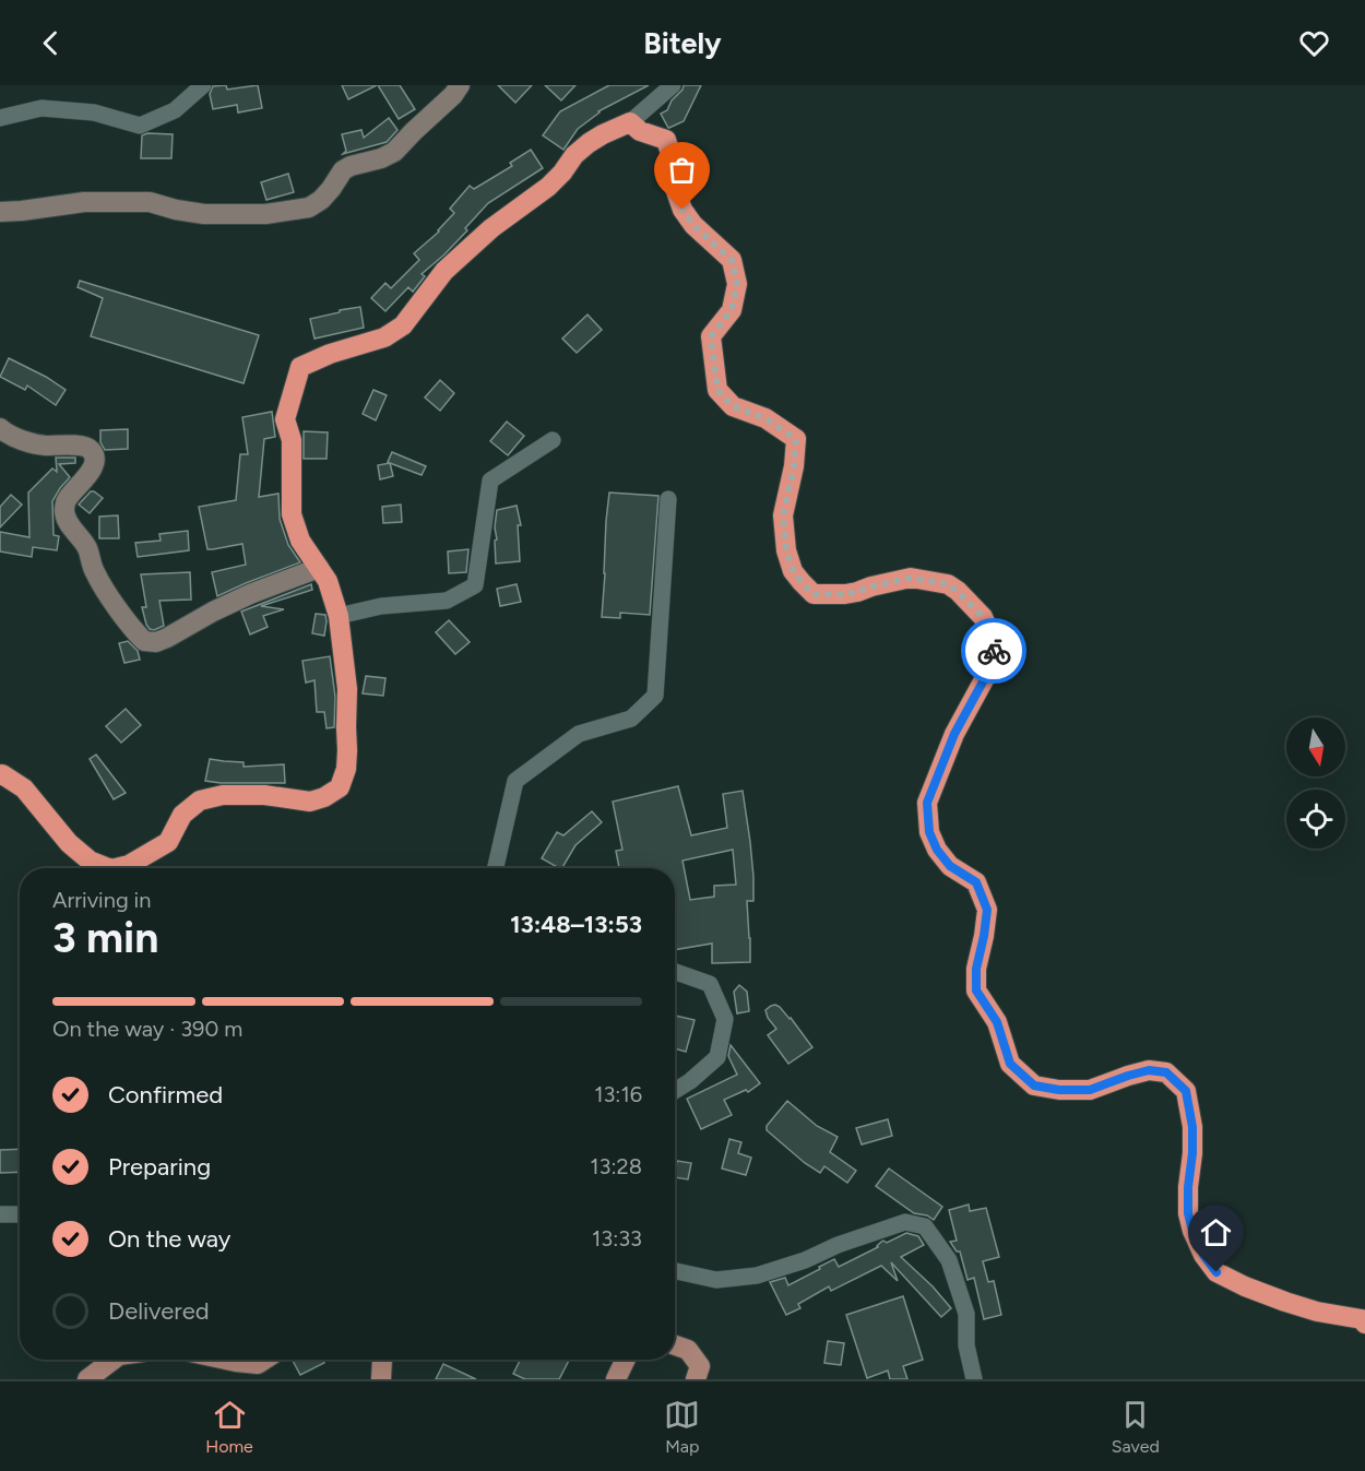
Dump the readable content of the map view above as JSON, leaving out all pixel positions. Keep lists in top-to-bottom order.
{
  "north": "bottom",
  "page": {
    "header": "Bitely",
    "heading": ["3 min", "Arriving in", "13:48–13:53"],
    "bar": "On the way · 390 m",
    "list": [
      ["Confirmed", "13:16"],
      ["Preparing", "13:28"],
      ["On the way", "13:33"],
      "Delivered"
    ],
    "tabs": ["Home", "Map", "Saved"]
  }
}
